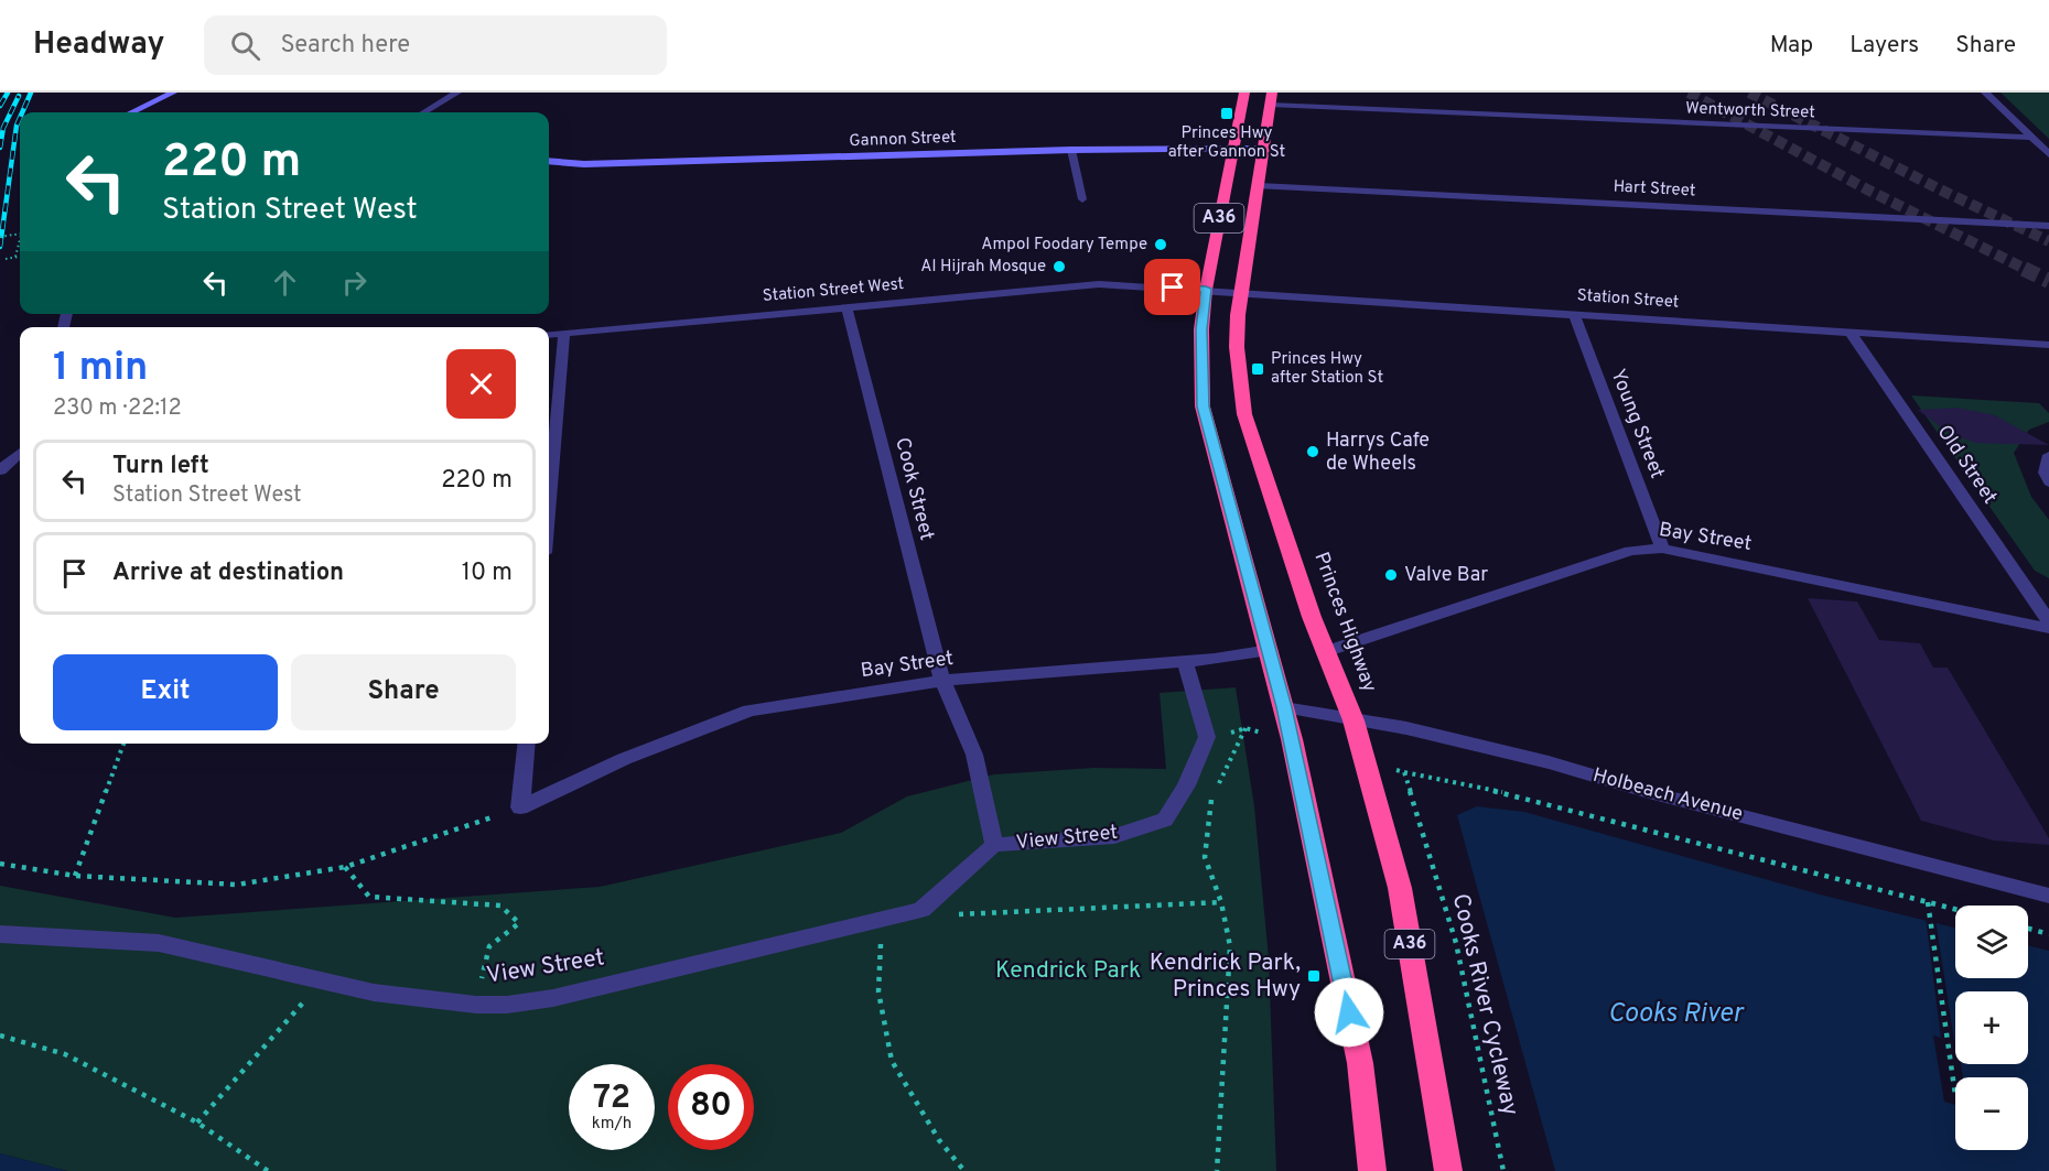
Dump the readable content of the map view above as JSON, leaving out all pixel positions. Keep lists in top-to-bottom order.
{
  "streets": {
    "highway": ["A36", "Princes Highway"],
    "street": [
      "Wentworth Street",
      "Gannon Street",
      "Hart Street",
      "Station Street West",
      "Station Street",
      "Young Street",
      "Old Street",
      "Cook Street",
      "Bay Street",
      "Holbeach Avenue",
      "View Street"
    ],
    "path": ["Cooks River Cycleway"]
  },
  "crossings": [
    ["Wentworth Street", "Princes Highway"],
    ["Gannon Street", "A36"],
    ["Gannon Street", "Princes Highway"],
    ["Hart Street", "Princes Highway"],
    ["A36", "Station Street West"],
    ["A36", "Station Street"],
    ["A36", "Bay Street"],
    ["A36", "Holbeach Avenue"],
    ["Station Street West", "Station Street"],
    ["Station Street West", "Cook Street"],
    ["Station Street", "Young Street"],
    ["Station Street", "Old Street"],
    ["Station Street", "Princes Highway"],
    ["Young Street", "Bay Street"],
    ["Cook Street", "Bay Street"],
    ["Cook Street", "View Street"],
    ["Bay Street", "Princes Highway"],
    ["Bay Street", "View Street"],
    ["Princes Highway", "Holbeach Avenue"]
  ],
  "water": ["Cooks River"],
  "parks": ["Kendrick Park"],
  "places": {
    "transit": ["Princes Hwy after Gannon St", "Princes Hwy after Station St", "Kendrick Park, Princes Hwy"],
    "other": [
      "Ampol Foodary Tempe",
      "Al Hijrah Mosque",
      "Harrys Cafe de Wheels",
      "Valve Bar"
    ]
  },
  "page": {
    "header": "Headway",
    "search": "Search here",
    "nav": ["Map", "Layers", "Share"],
    "turn": ["220 m", "Station Street West"],
    "heading": ["1 min", "230 m · 22:12"],
    "list": [
      {
        "name": "Turn left",
        "note": "Station Street West",
        "value": "220 m"
      },
      {
        "name": "Arrive at destination",
        "value": "10 m"
      }
    ],
    "buttons": ["Exit", "Share"],
    "map_buttons": ["+", "−"],
    "speed": "72 km/h",
    "limit": "80"
  }
}
